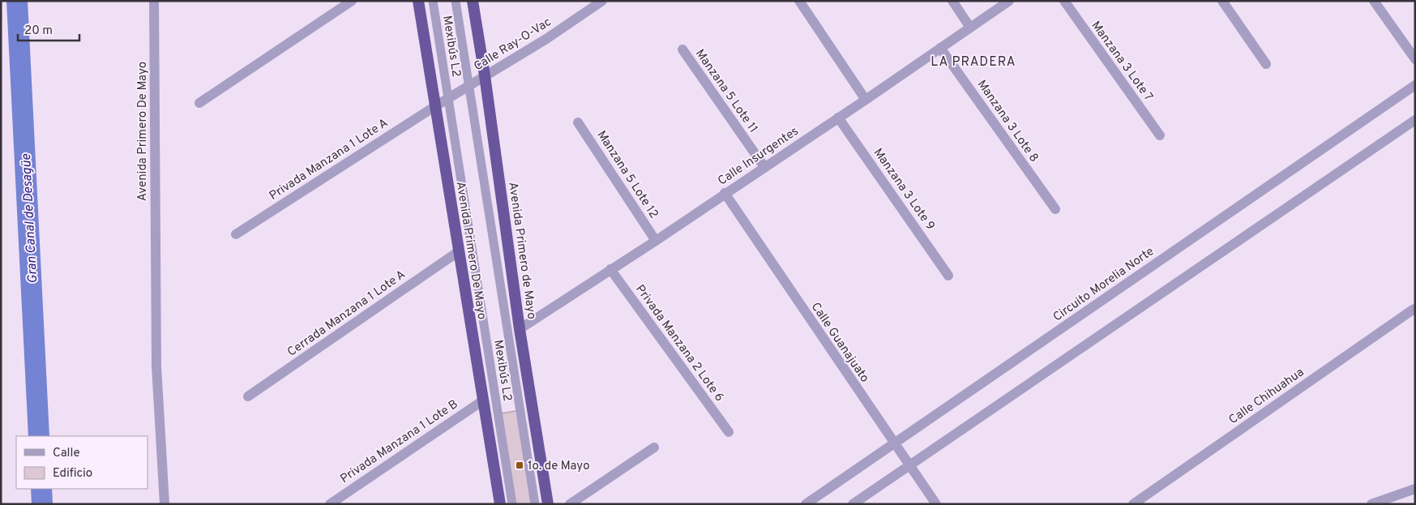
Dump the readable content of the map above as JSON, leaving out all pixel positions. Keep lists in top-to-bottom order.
{
  "streets": {
    "highway": ["Avenida Primero De Mayo", "Avenida Primero de Mayo"],
    "street": [
      "Calle Ray-O-Vac",
      "Manzana 3 Lote 7",
      "Manzana 5 Lote 11",
      "Manzana 3 Lote 8",
      "Calle Insurgentes",
      "Privada Manzana 1 Lote A",
      "Manzana 5 Lote 12",
      "Manzana 3 Lote 9",
      "Circuito Morelia Norte",
      "Cerrada Manzana 1 Lote A",
      "Calle Guanajuato",
      "Privada Manzana 2 Lote 6",
      "Calle Chihuahua",
      "Privada Manzana 1 Lote B"
    ],
    "lane": ["Mexibús L2"]
  },
  "crossings": [
    ["Calle Ray-O-Vac", "Mexibús L2"],
    ["Calle Ray-O-Vac", "Avenida Primero De Mayo"],
    ["Calle Ray-O-Vac", "Privada Manzana 1 Lote A"],
    ["Calle Ray-O-Vac", "Avenida Primero de Mayo"],
    ["Manzana 5 Lote 11", "Calle Insurgentes"],
    ["Manzana 3 Lote 8", "Calle Insurgentes"],
    ["Avenida Primero De Mayo", "Privada Manzana 1 Lote A"],
    ["Avenida Primero De Mayo", "Cerrada Manzana 1 Lote A"],
    ["Avenida Primero De Mayo", "Privada Manzana 1 Lote B"],
    ["Calle Insurgentes", "Manzana 5 Lote 12"],
    ["Calle Insurgentes", "Manzana 3 Lote 9"],
    ["Calle Insurgentes", "Avenida Primero de Mayo"],
    ["Calle Insurgentes", "Calle Guanajuato"],
    ["Calle Insurgentes", "Privada Manzana 2 Lote 6"],
    ["Circuito Morelia Norte", "Calle Guanajuato"]
  ],
  "districts": ["LA PRADERA"],
  "water": ["Gran Canal de Desagüe"],
  "places": {
    "transit": ["1o. de Mayo"]
  },
  "legend": ["Calle", "Edificio"],
  "scale_bar": "20 m"
}
